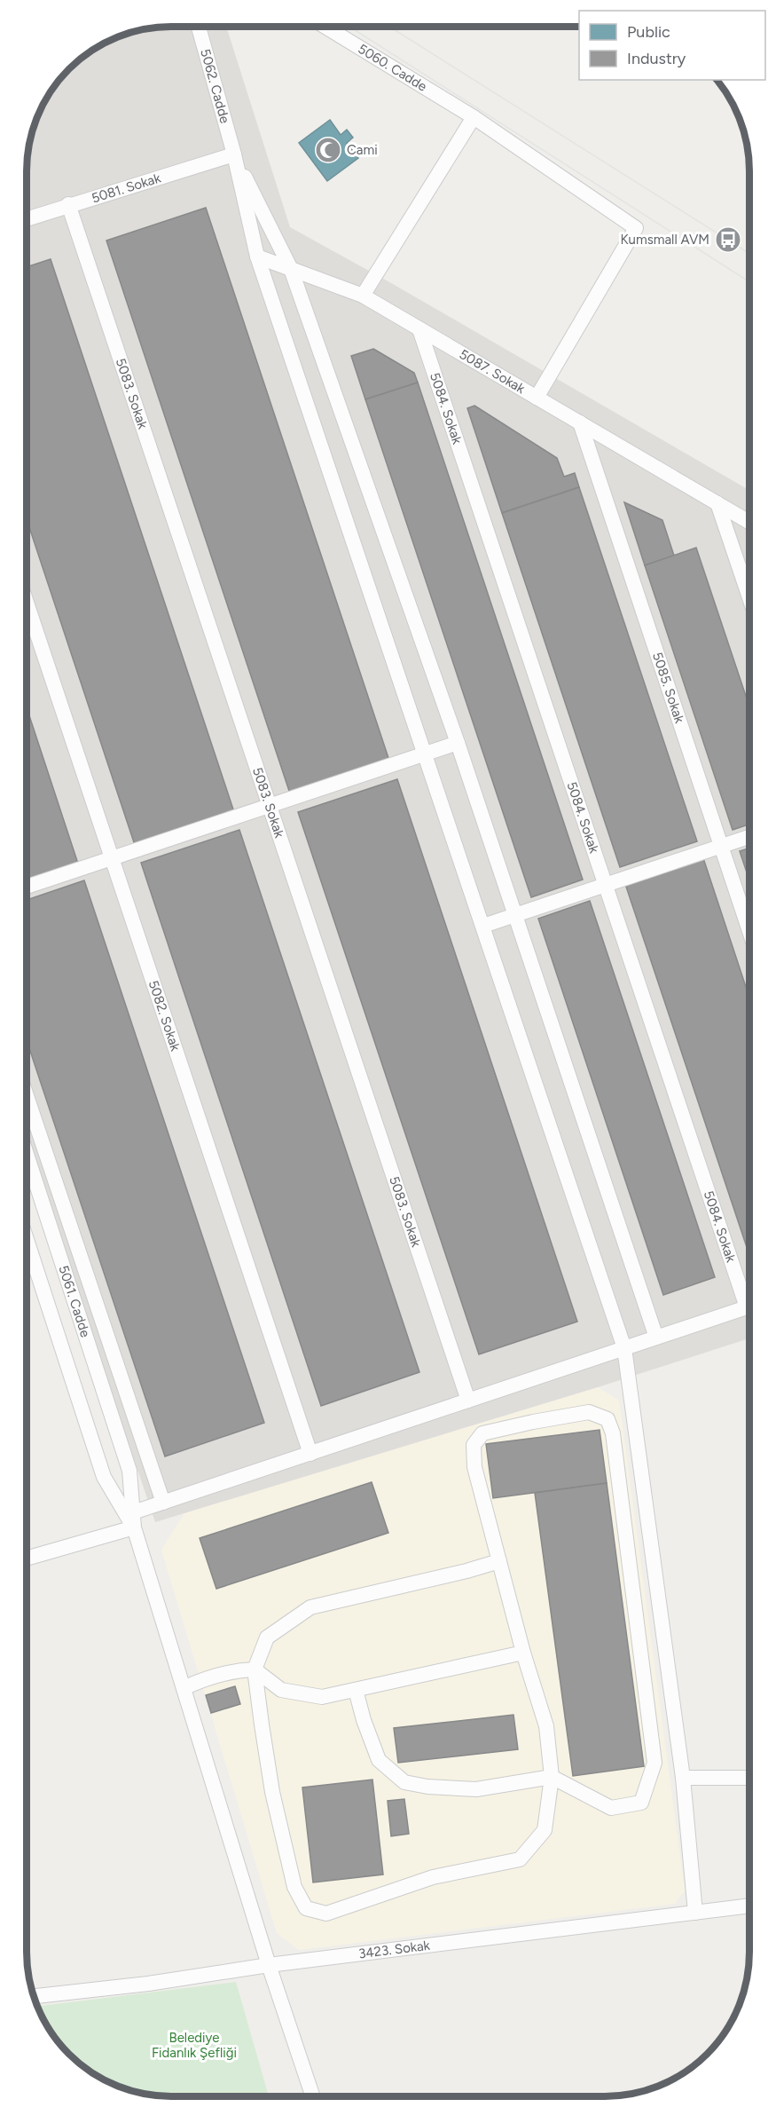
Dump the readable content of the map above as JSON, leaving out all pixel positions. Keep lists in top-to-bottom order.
{
  "streets": {
    "street": [
      "5060. Cadde",
      "5062. Cadde",
      "5081. Sokak",
      "5087. Sokak",
      "5083. Sokak",
      "5084. Sokak",
      "5085. Sokak",
      "5082. Sokak",
      "5061. Cadde",
      "3423. Sokak"
    ]
  },
  "crossings": [
    ["5060. Cadde", "5087. Sokak"],
    ["5062. Cadde", "5081. Sokak"],
    ["5081. Sokak", "5083. Sokak"],
    ["5087. Sokak", "5084. Sokak"],
    ["5087. Sokak", "5085. Sokak"]
  ],
  "parks": ["Belediye Fidanlık Şefliği"],
  "places": {
    "mosque": ["Cami"],
    "bus stop": ["Kumsmall AVM"]
  },
  "legend": ["Public", "Industry"]
}
